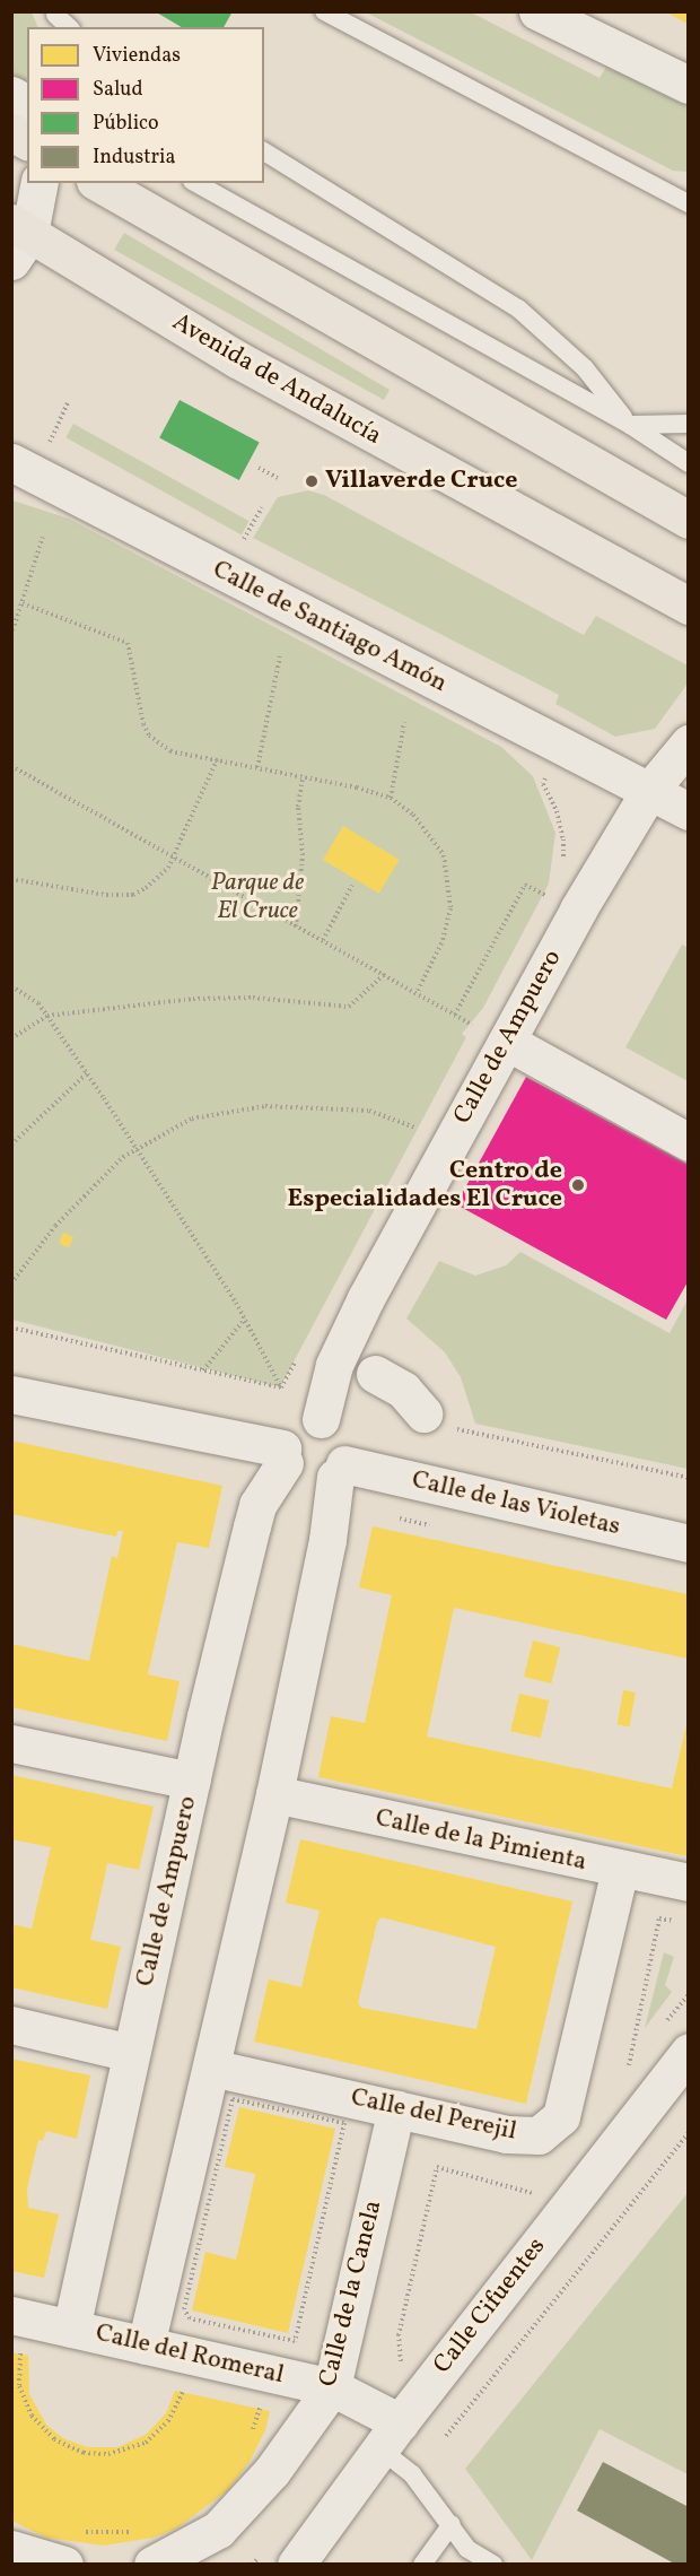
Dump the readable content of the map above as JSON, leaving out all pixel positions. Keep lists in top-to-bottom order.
{
  "streets": {
    "main road": ["Avenida de Andalucía"],
    "street": [
      "Calle de Santiago Amón",
      "Calle de Ampuero",
      "Calle de las Violetas",
      "Calle de la Pimienta",
      "Calle del Perejil",
      "Calle de la Canela",
      "Calle Cifuentes",
      "Calle del Romeral"
    ]
  },
  "crossings": [
    ["Calle de Santiago Amón", "Calle de Ampuero"],
    ["Calle de Ampuero", "Calle de las Violetas"],
    ["Calle de Ampuero", "Calle del Romeral"],
    ["Calle de la Pimienta", "Calle del Perejil"],
    ["Calle del Perejil", "Calle de la Canela"],
    ["Calle de la Canela", "Calle del Romeral"],
    ["Calle Cifuentes", "Calle del Romeral"]
  ],
  "parks": ["Parque de El Cruce"],
  "places": ["Villaverde Cruce", "Centro de Especialidades El Cruce"],
  "legend": [
    "Viviendas",
    "Salud",
    "Público",
    "Industria"
  ]
}
